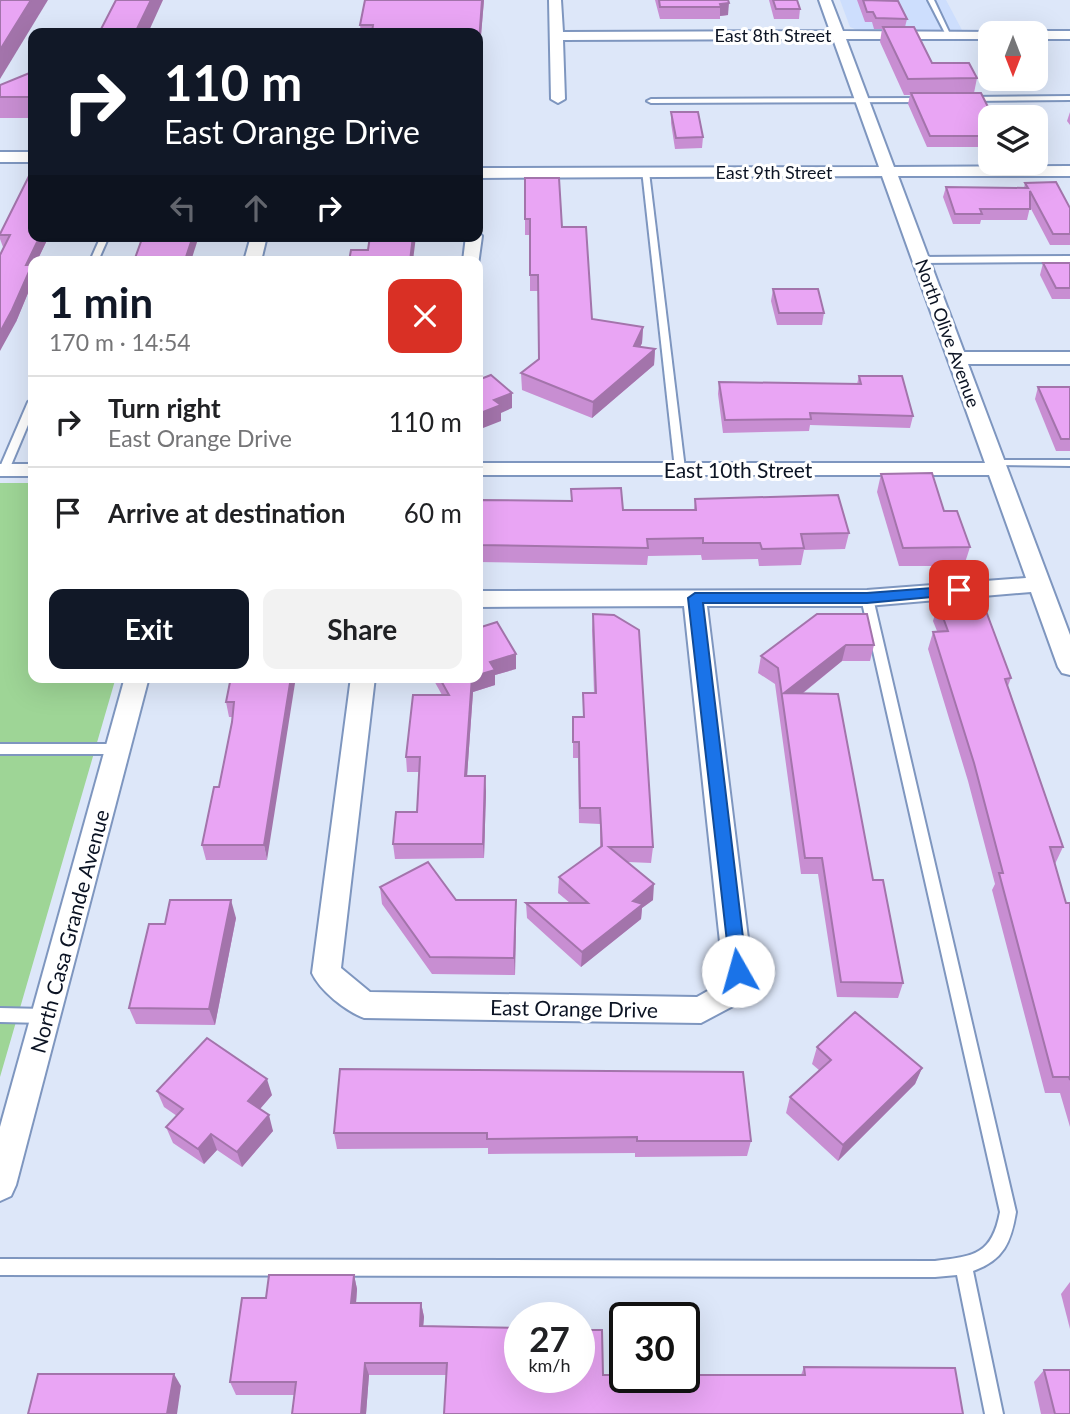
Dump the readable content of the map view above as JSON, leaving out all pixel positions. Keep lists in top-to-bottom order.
{
  "streets": {
    "street": [
      "East 8th Street",
      "East 9th Street",
      "North Olive Avenue",
      "East 10th Street",
      "North Casa Grande Avenue",
      "East Orange Drive"
    ]
  },
  "crossings": [
    ["East 8th Street", "North Olive Avenue"],
    ["East 9th Street", "North Olive Avenue"],
    ["North Olive Avenue", "East 10th Street"]
  ],
  "north": "bottom",
  "page": {
    "turn": ["110 m", "East Orange Drive"],
    "heading": ["1 min", "170 m · 14:54"],
    "list": [
      {
        "name": "Turn right",
        "note": "East Orange Drive",
        "value": "110 m"
      },
      {
        "name": "Arrive at destination",
        "value": "60 m"
      }
    ],
    "buttons": ["Exit", "Share"],
    "speed": "27 km/h",
    "limit": "30"
  }
}
